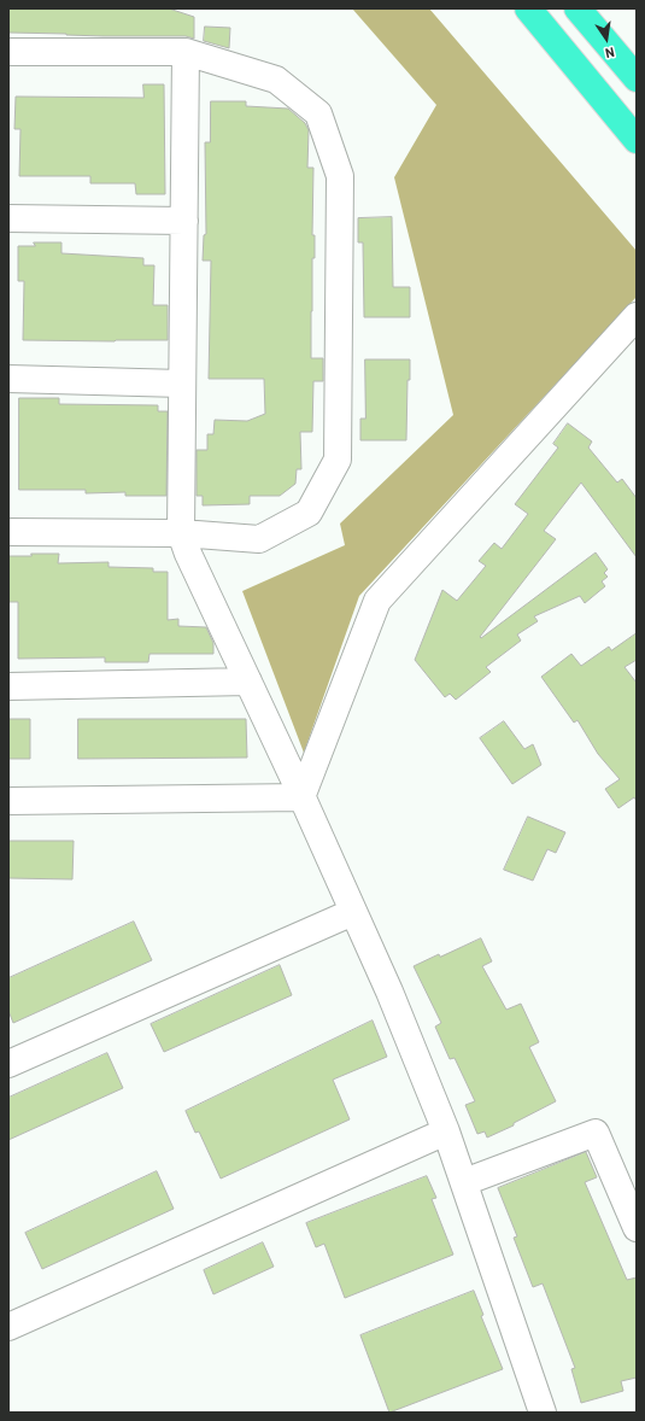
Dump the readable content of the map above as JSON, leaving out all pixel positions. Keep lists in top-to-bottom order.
{
  "north": "bottom"
}
